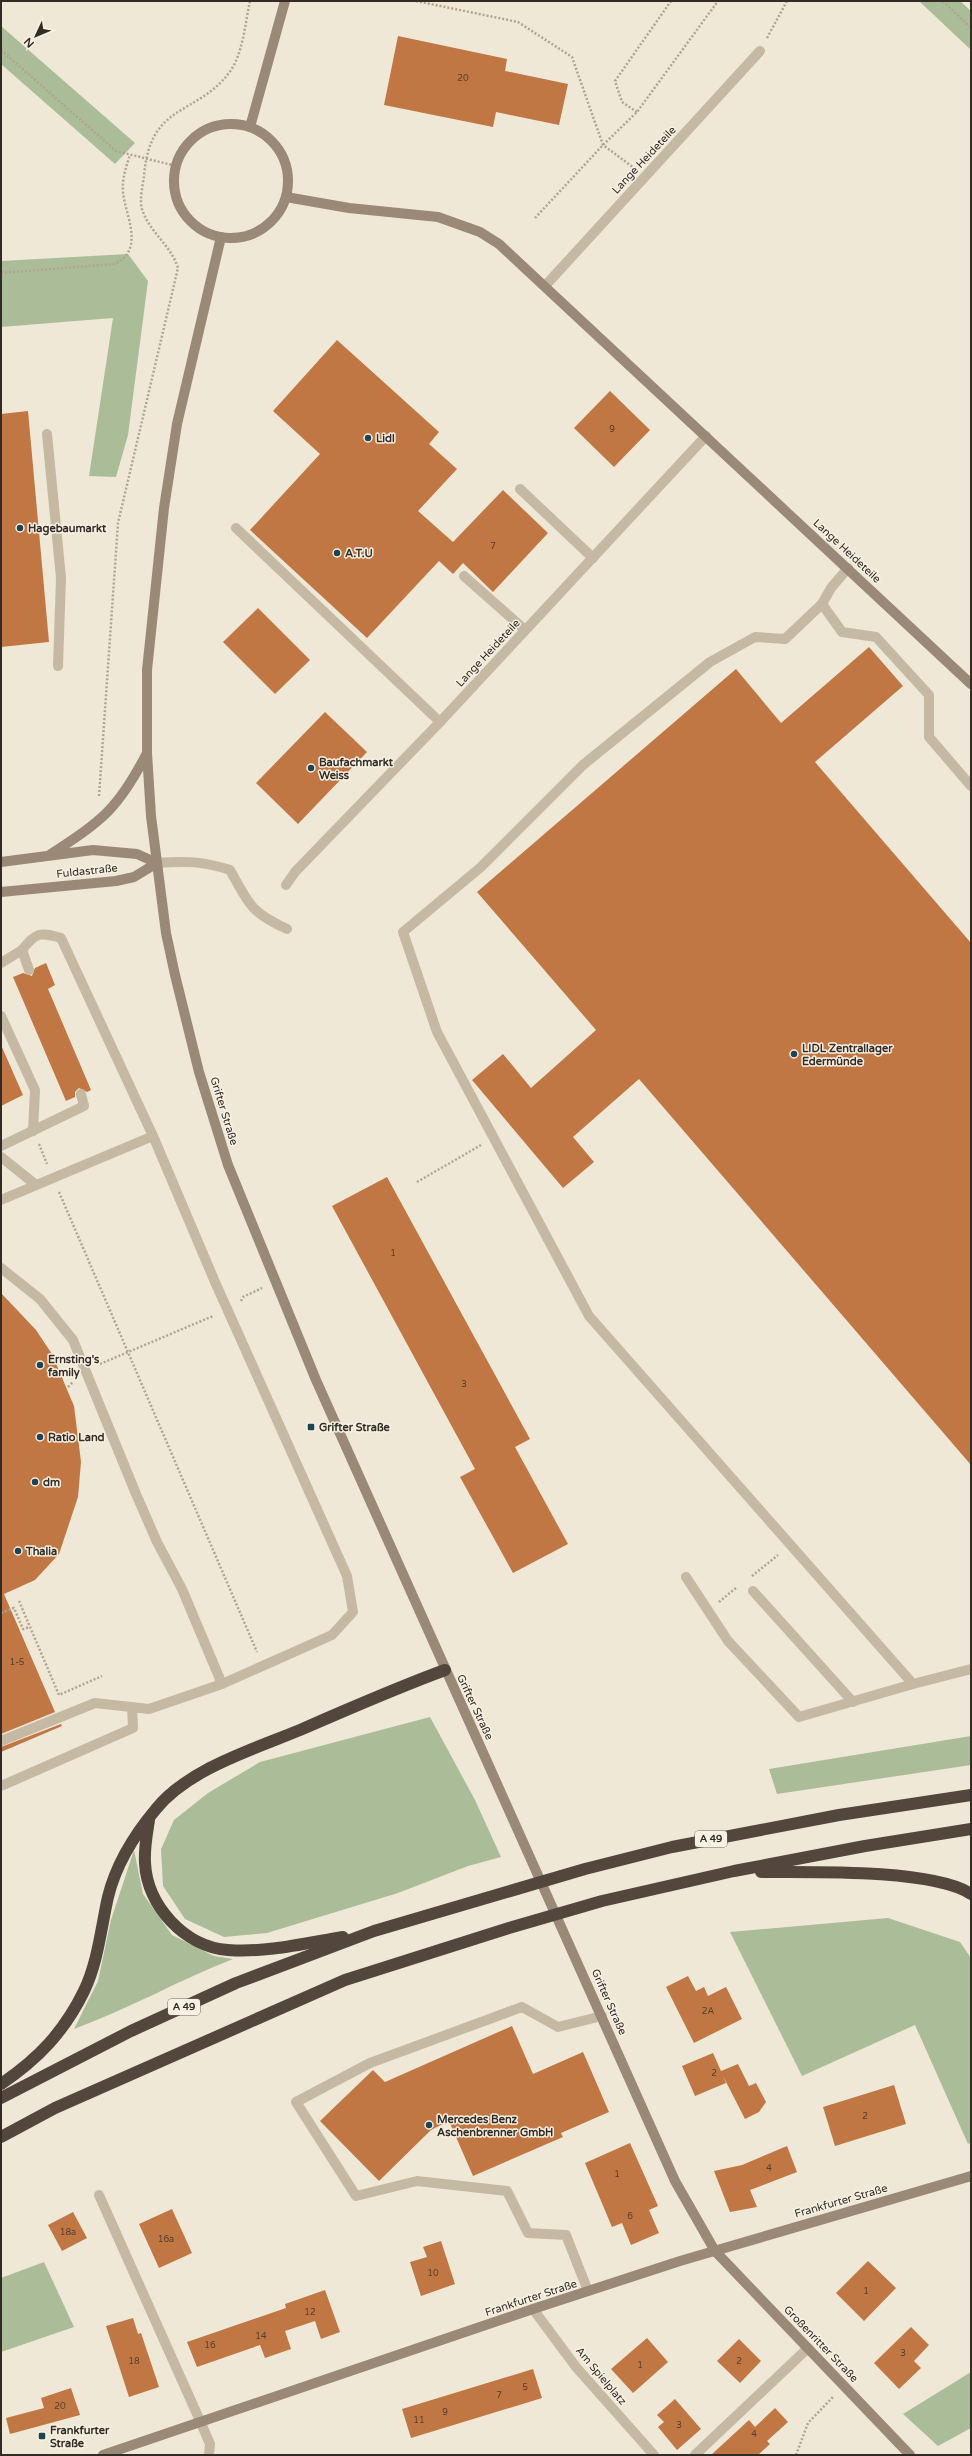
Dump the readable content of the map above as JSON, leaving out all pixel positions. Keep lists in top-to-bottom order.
{
  "streets": {
    "highway": ["A 49"],
    "main road": [
      "Lange Heideteile",
      "Fuldastraße",
      "Grifter Straße",
      "Frankfurter Straße",
      "Großenritter Straße"
    ],
    "street": ["Am Spielplatz"]
  },
  "crossings": [
    ["Lange Heideteile", "Grifter Straße"],
    ["Fuldastraße", "Grifter Straße"],
    ["Grifter Straße", "Frankfurter Straße"],
    ["Grifter Straße", "Großenritter Straße"],
    ["Frankfurter Straße", "Großenritter Straße"],
    ["Frankfurter Straße", "Am Spielplatz"]
  ],
  "places": {
    "other": [
      "Lidl",
      "Hagebaumarkt",
      "A.T.U",
      "Baufachmarkt Weiss",
      "LIDL Zentrallager Edermünde",
      "Ernsting's family",
      "Ratio Land",
      "dm",
      "Thalia",
      "Mercedes Benz Aschenbrenner GmbH"
    ],
    "transit": ["Grifter Straße", "Frankfurter Straße"]
  },
  "house_numbers": [
    "20",
    "9",
    "7",
    "1",
    "3",
    "1-5",
    "2A",
    "2",
    "2",
    "4",
    "1",
    "6",
    "18a",
    "16a",
    "10",
    "1",
    "12",
    "14",
    "16",
    "3",
    "18",
    "2",
    "1",
    "5",
    "7",
    "20",
    "9",
    "11",
    "3",
    "4"
  ],
  "north": "bottom left"
}
